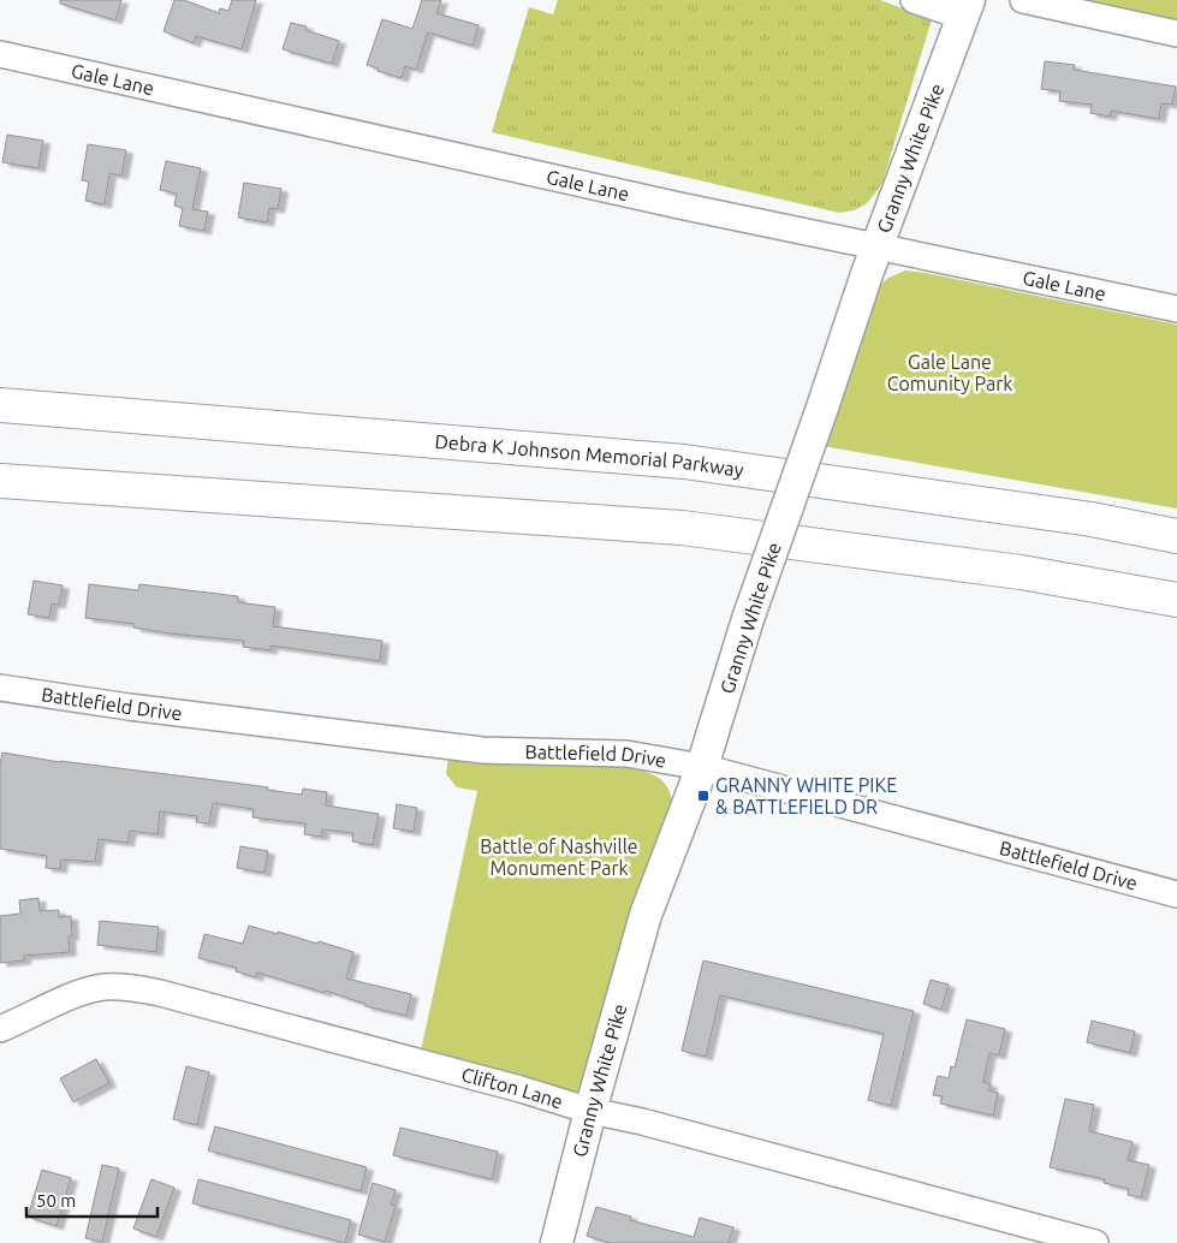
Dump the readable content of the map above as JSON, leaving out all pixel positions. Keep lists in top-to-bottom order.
{
  "streets": {
    "highway": ["Debra K Johnson Memorial Parkway"],
    "main road": ["Granny White Pike"],
    "street": ["Gale Lane", "Battlefield Drive", "Clifton Lane"]
  },
  "crossings": [
    ["Gale Lane", "Granny White Pike"],
    ["Granny White Pike", "Battlefield Drive"],
    ["Granny White Pike", "Clifton Lane"]
  ],
  "parks": ["Gale Lane Comunity Park", "Battle of Nashville Monument Park"],
  "places": {
    "transit": ["GRANNY WHITE PIKE & BATTLEFIELD DR"]
  },
  "scale_bar": "50 m"
}
